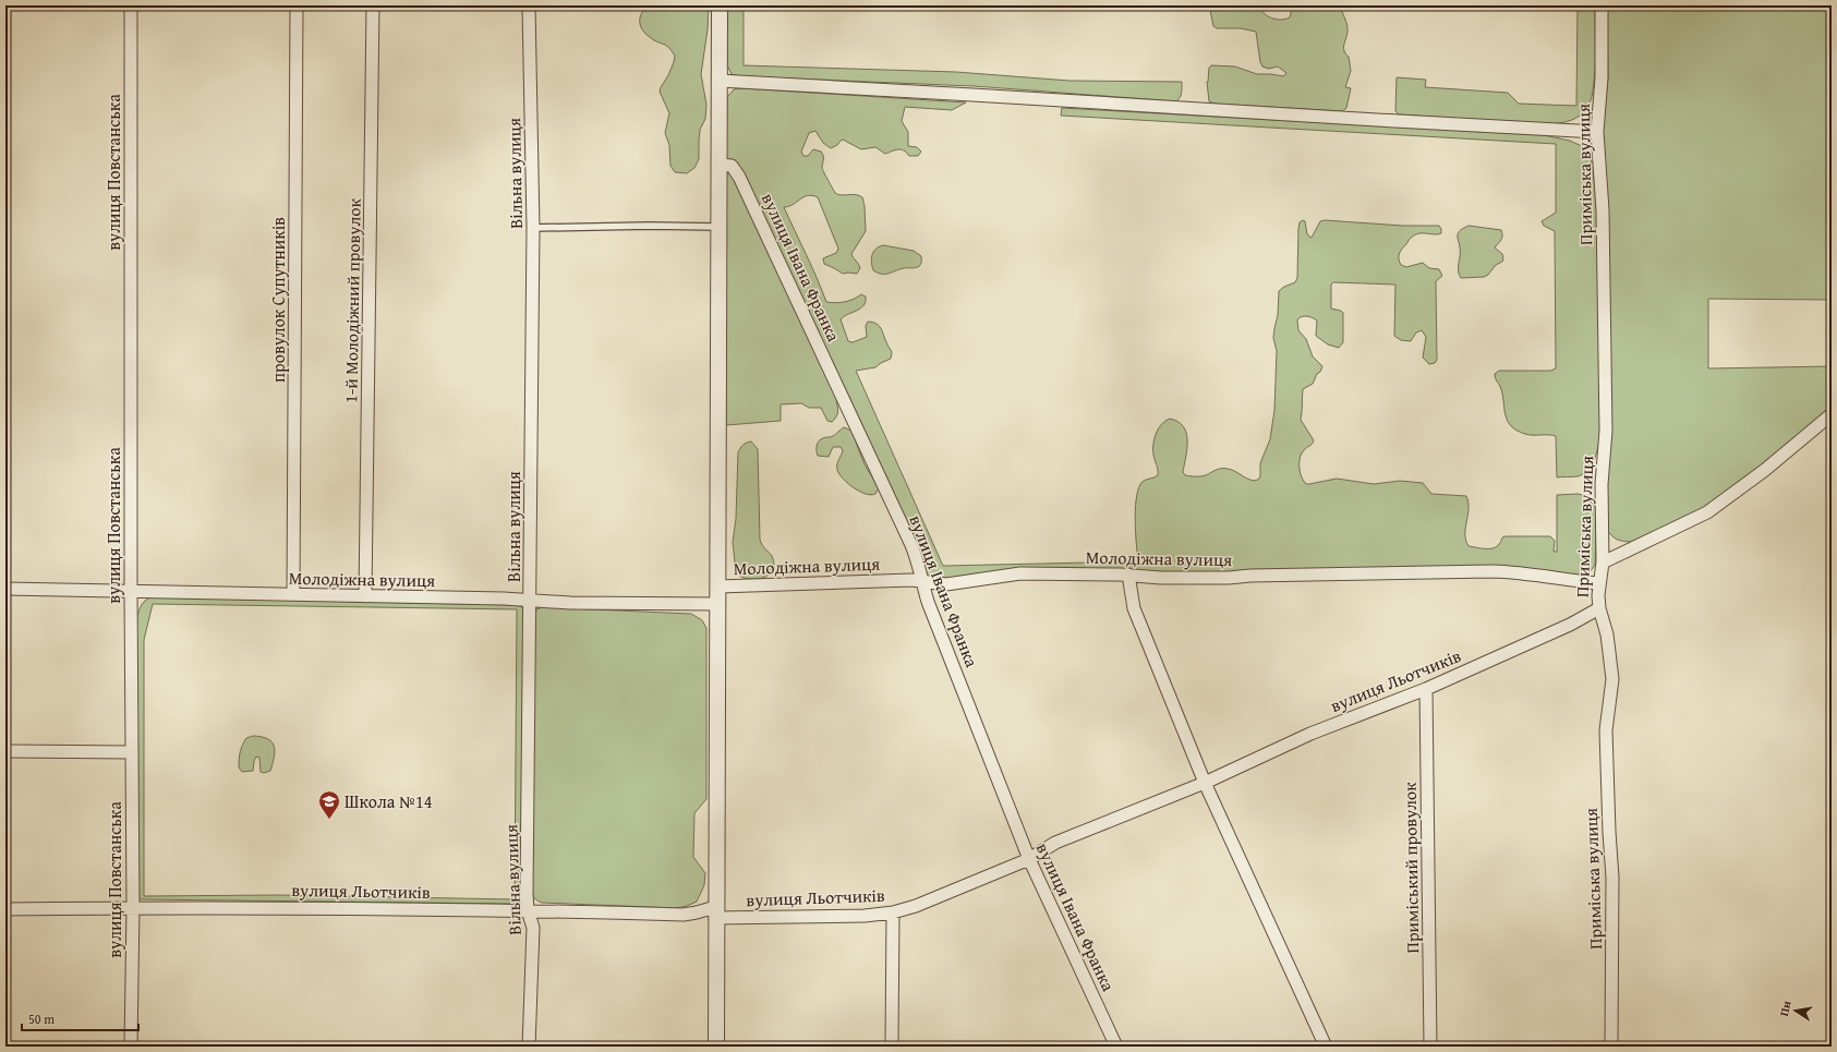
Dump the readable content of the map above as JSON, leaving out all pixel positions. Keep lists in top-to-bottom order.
{
  "streets": {
    "street": [
      "вулиця Повстанська",
      "Вільна вулиця",
      "Приміська вулиця",
      "вулиця Івана Франка",
      "провулок Супутників",
      "1-й Молодіжний провулок",
      "Молодіжна вулиця",
      "вулиця Льотчиків",
      "Приміський провулок"
    ]
  },
  "crossings": [
    ["вулиця Повстанська", "Молодіжна вулиця"],
    ["вулиця Повстанська", "вулиця Льотчиків"],
    ["Вільна вулиця", "Молодіжна вулиця"],
    ["Вільна вулиця", "вулиця Льотчиків"],
    ["Приміська вулиця", "Молодіжна вулиця"],
    ["Приміська вулиця", "вулиця Льотчиків"],
    ["вулиця Івана Франка", "Молодіжна вулиця"],
    ["вулиця Івана Франка", "вулиця Льотчиків"],
    ["провулок Супутників", "Молодіжна вулиця"],
    ["1-й Молодіжний провулок", "Молодіжна вулиця"],
    ["вулиця Льотчиків", "Приміський провулок"]
  ],
  "places": {
    "school or university": ["Школа №14"]
  },
  "scale_bar": "50 m",
  "north": "left"
}
